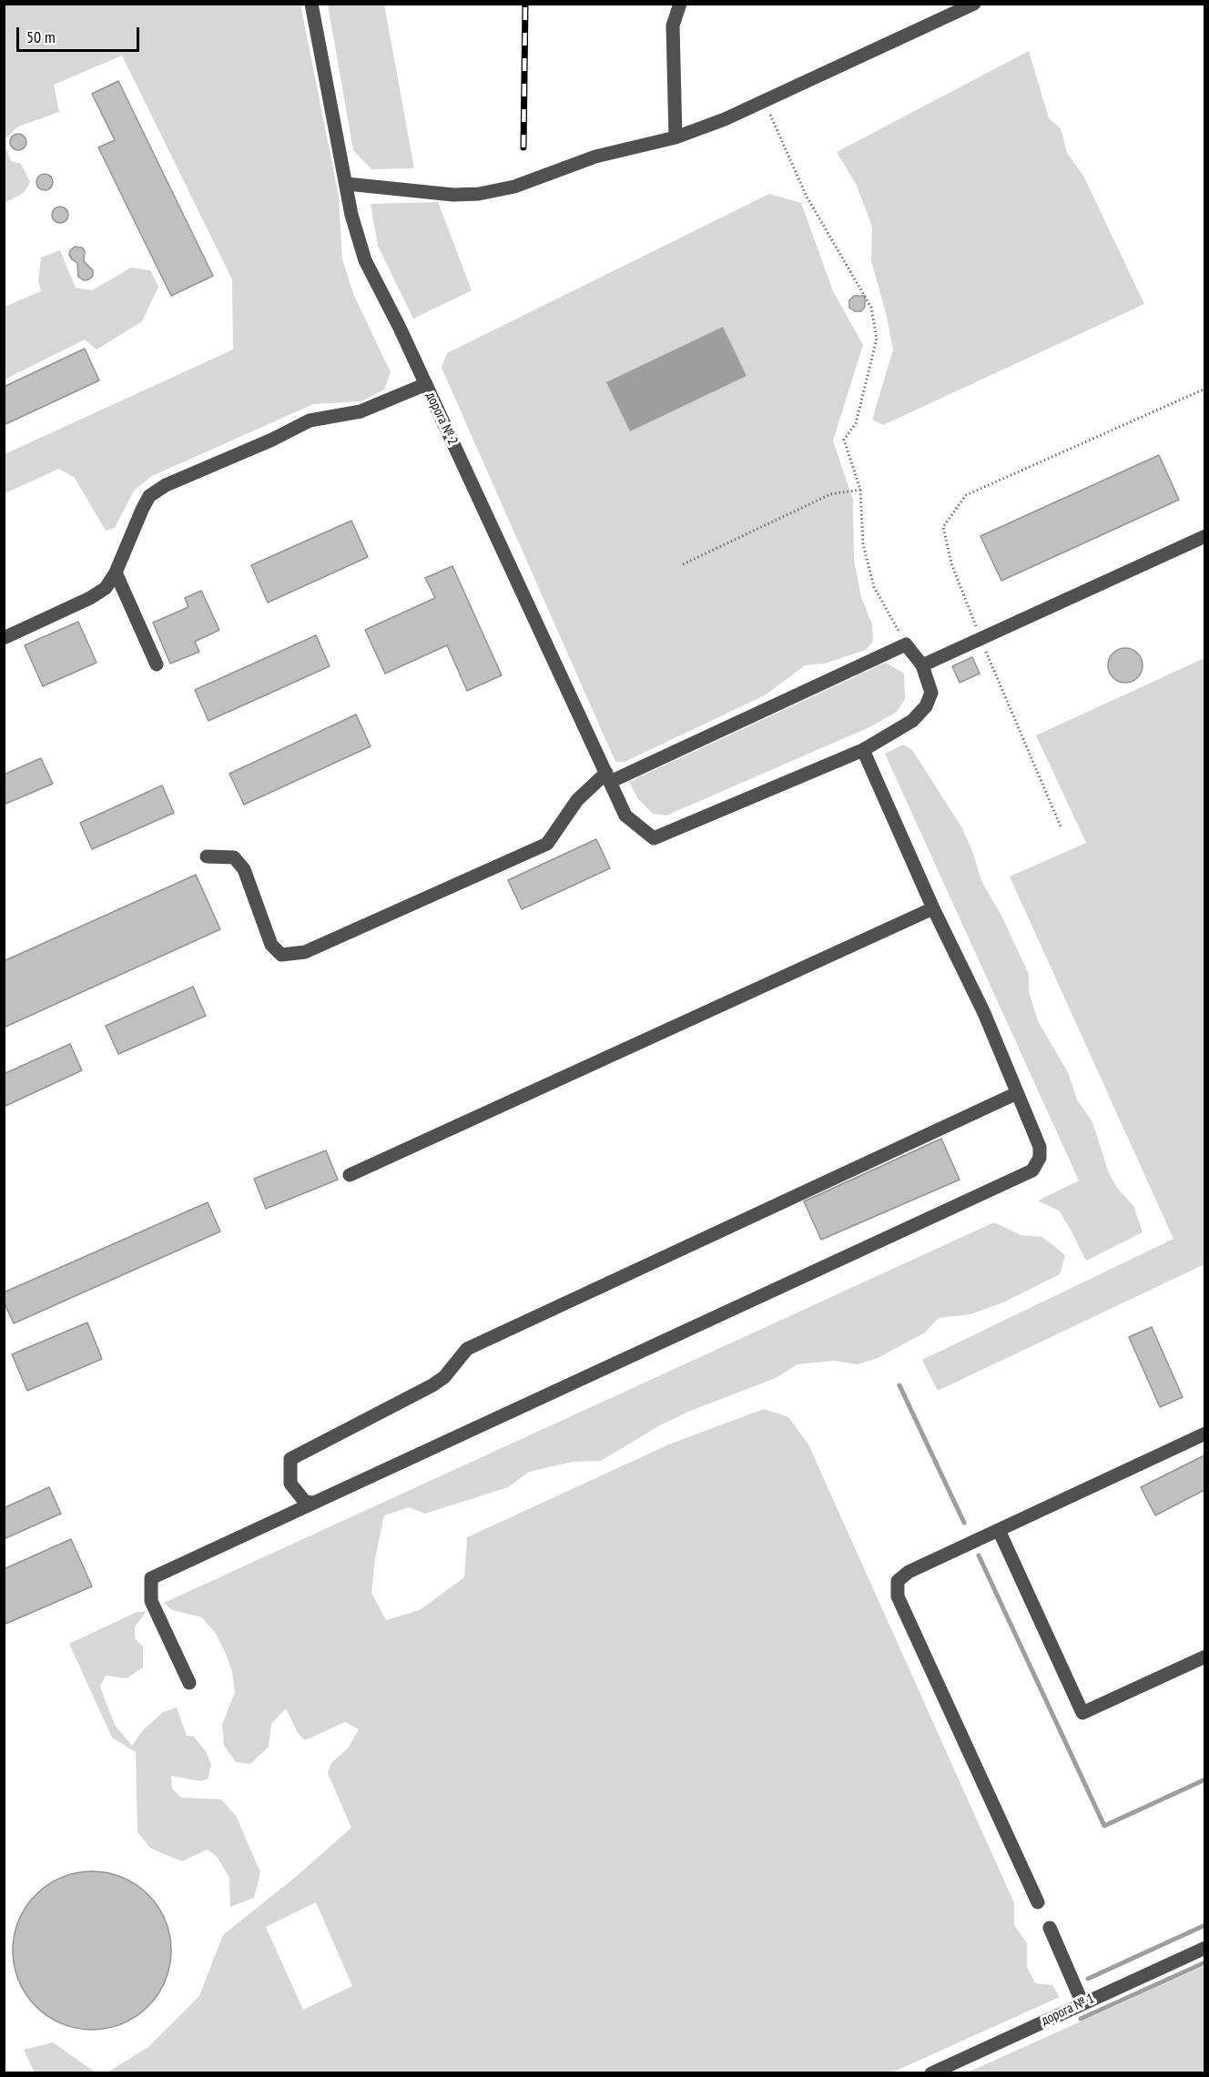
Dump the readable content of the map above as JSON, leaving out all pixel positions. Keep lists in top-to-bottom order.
{
  "streets": {
    "street": ["дорога № 2", "дорога № 1"]
  },
  "scale_bar": "50 m"
}
